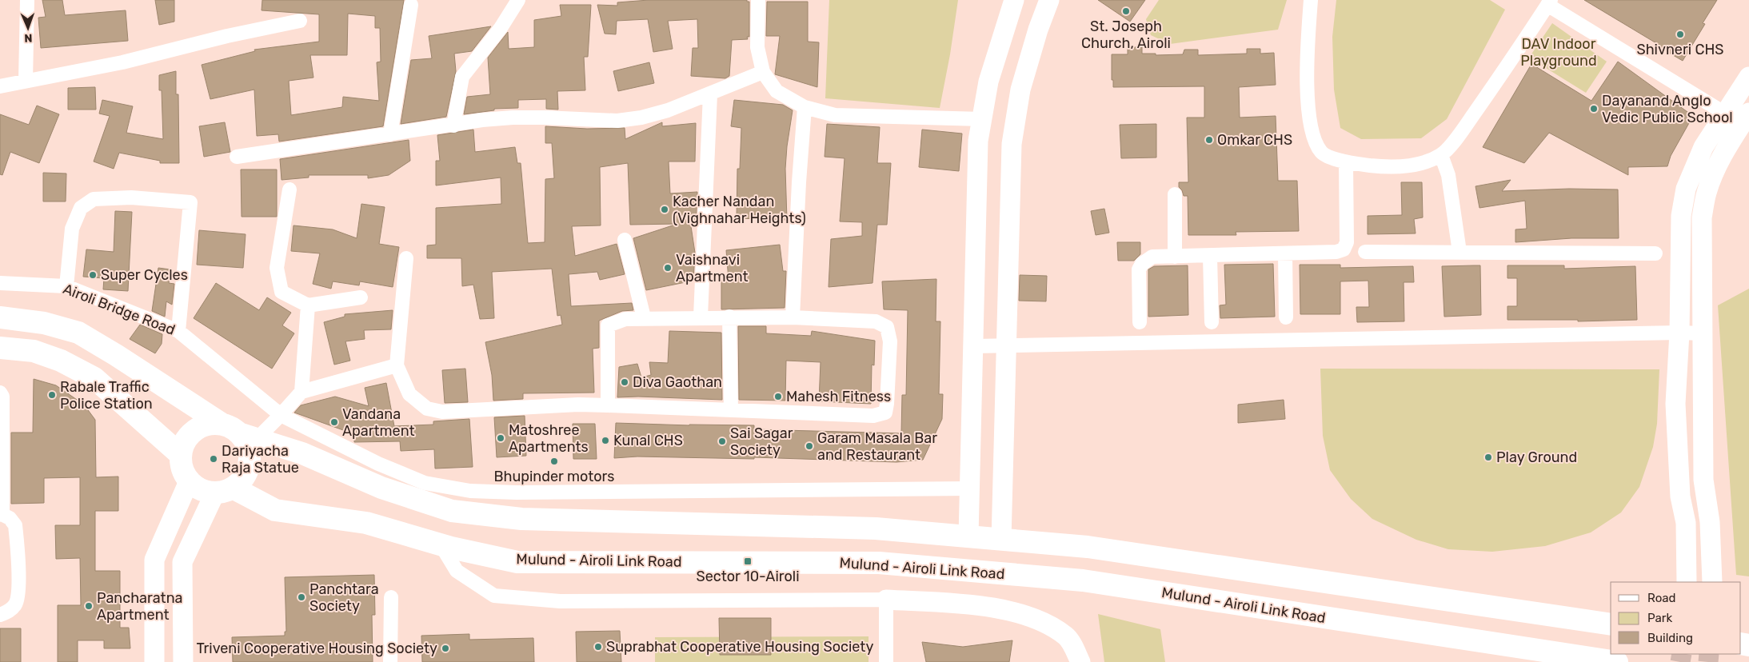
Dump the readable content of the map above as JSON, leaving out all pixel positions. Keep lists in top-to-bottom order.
{
  "streets": {
    "main road": ["Mulund - Airoli Link Road"],
    "street": ["Airoli Bridge Road"]
  },
  "parks": ["DAV Indoor Playground"],
  "places": {
    "other": [
      "St. Joseph Church, Airoli",
      "Shivneri CHS",
      "Dayanand Anglo Vedic Public School",
      "Omkar CHS",
      "Kacher Nandan (Vighnahar Heights)",
      "Vaishnavi Apartment",
      "Super Cycles",
      "Diva Gaothan",
      "Rabale Traffic Police Station",
      "Mahesh Fitness",
      "Vandana Apartment",
      "Matoshree Apartments",
      "Kunal CHS",
      "Sai Sagar Society",
      "Garam Masala Bar and Restaurant",
      "Play Ground",
      "Dariyacha Raja Statue",
      "Bhupinder motors",
      "Panchtara Society",
      "Pancharatna Apartment",
      "Suprabhat Cooperative Housing Society",
      "Triveni Cooperative Housing Society"
    ],
    "transit": ["Sector 10-Airoli"]
  },
  "legend": ["Road", "Park", "Building"],
  "north": "bottom"
}
